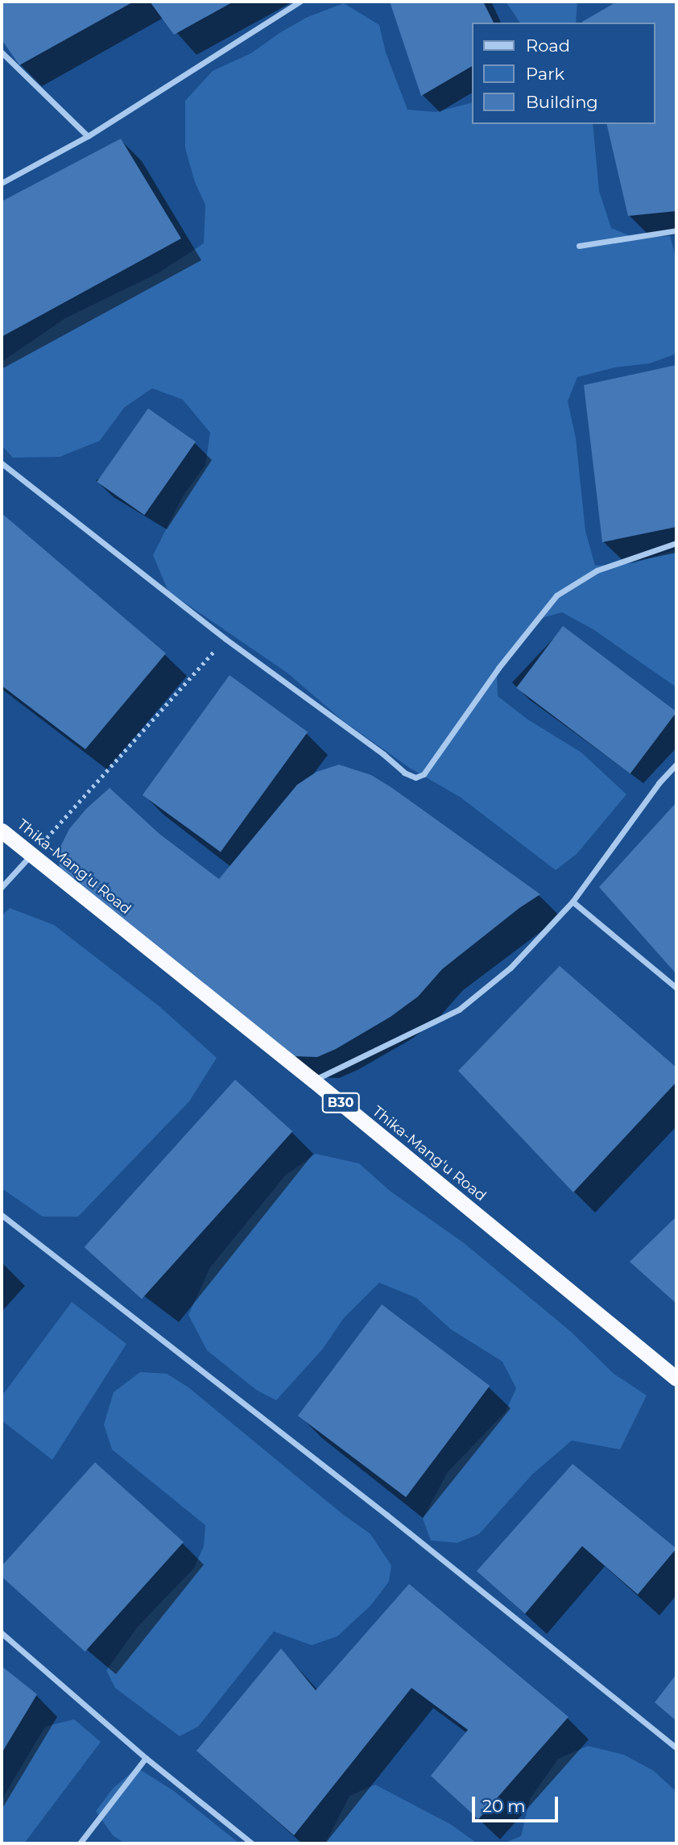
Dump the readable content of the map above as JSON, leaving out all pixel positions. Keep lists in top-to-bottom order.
{
  "streets": {
    "highway": ["Thika-Mang'u Road", "B30"]
  },
  "legend": ["Road", "Park", "Building"],
  "scale_bar": "20 m"
}
